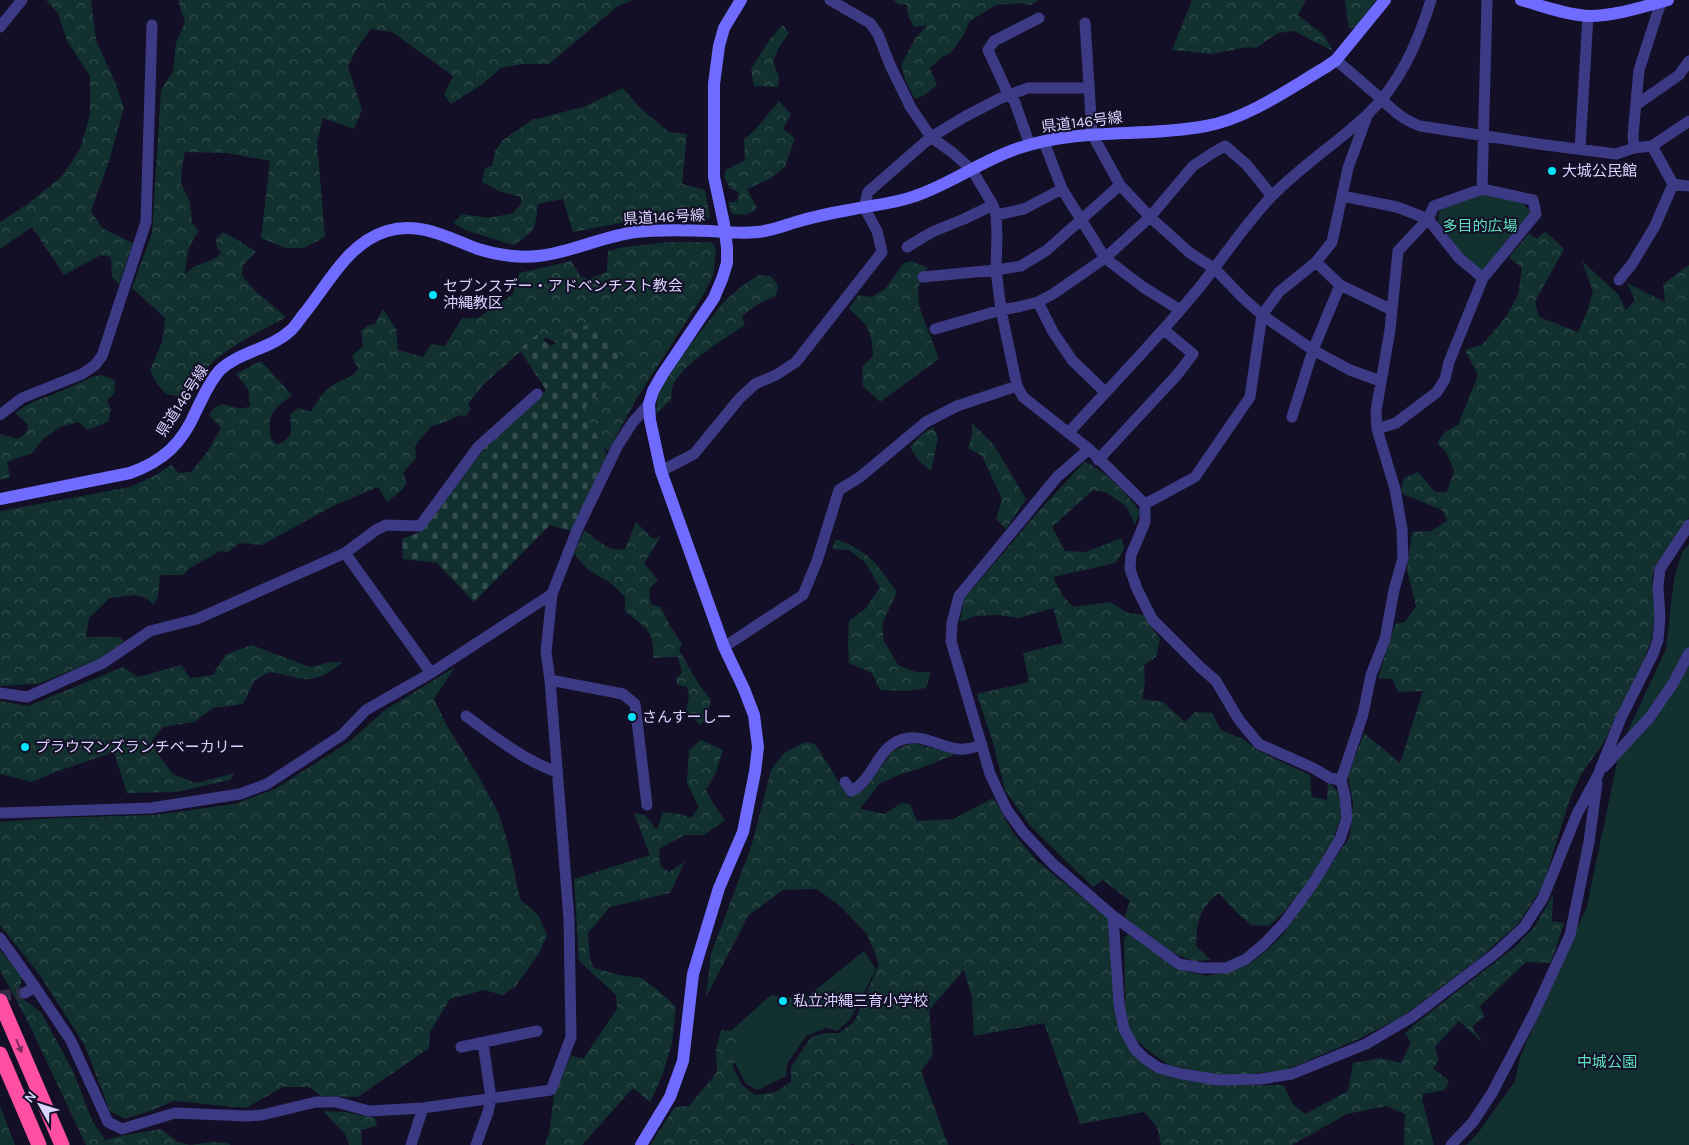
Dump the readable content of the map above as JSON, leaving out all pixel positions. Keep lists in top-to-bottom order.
{
  "streets": {
    "main road": ["県道146号線"]
  },
  "parks": ["多目的広場", "中城公園"],
  "places": [
    "大城公民館",
    "セブンスデー・アドベンチスト教会 沖縄教区",
    "さんすーしー",
    "プラウマンズランチベーカリー",
    "私立沖縄三育小学校"
  ],
  "north": "top left"
}
